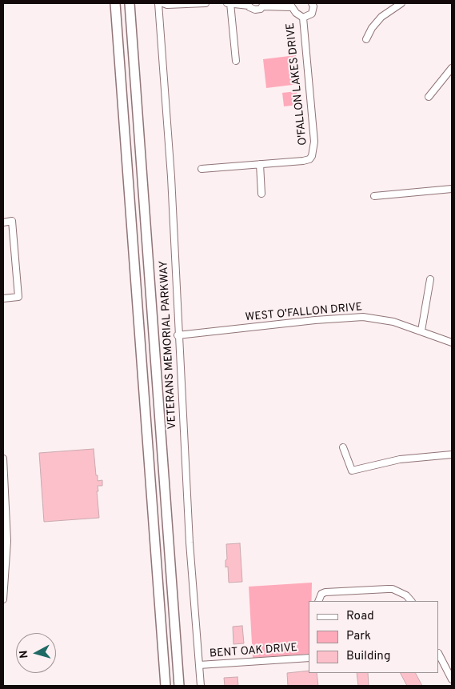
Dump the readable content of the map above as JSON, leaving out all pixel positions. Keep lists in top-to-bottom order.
{
  "streets": {
    "street": [
      "O'FALLON LAKES DRIVE",
      "WEST O'FALLON DRIVE",
      "VETERANS MEMORIAL PARKWAY",
      "BENT OAK DRIVE"
    ]
  },
  "crossings": [
    ["WEST O'FALLON DRIVE", "VETERANS MEMORIAL PARKWAY"],
    ["VETERANS MEMORIAL PARKWAY", "BENT OAK DRIVE"]
  ],
  "legend": ["Road", "Park", "Building"],
  "north": "left"
}
